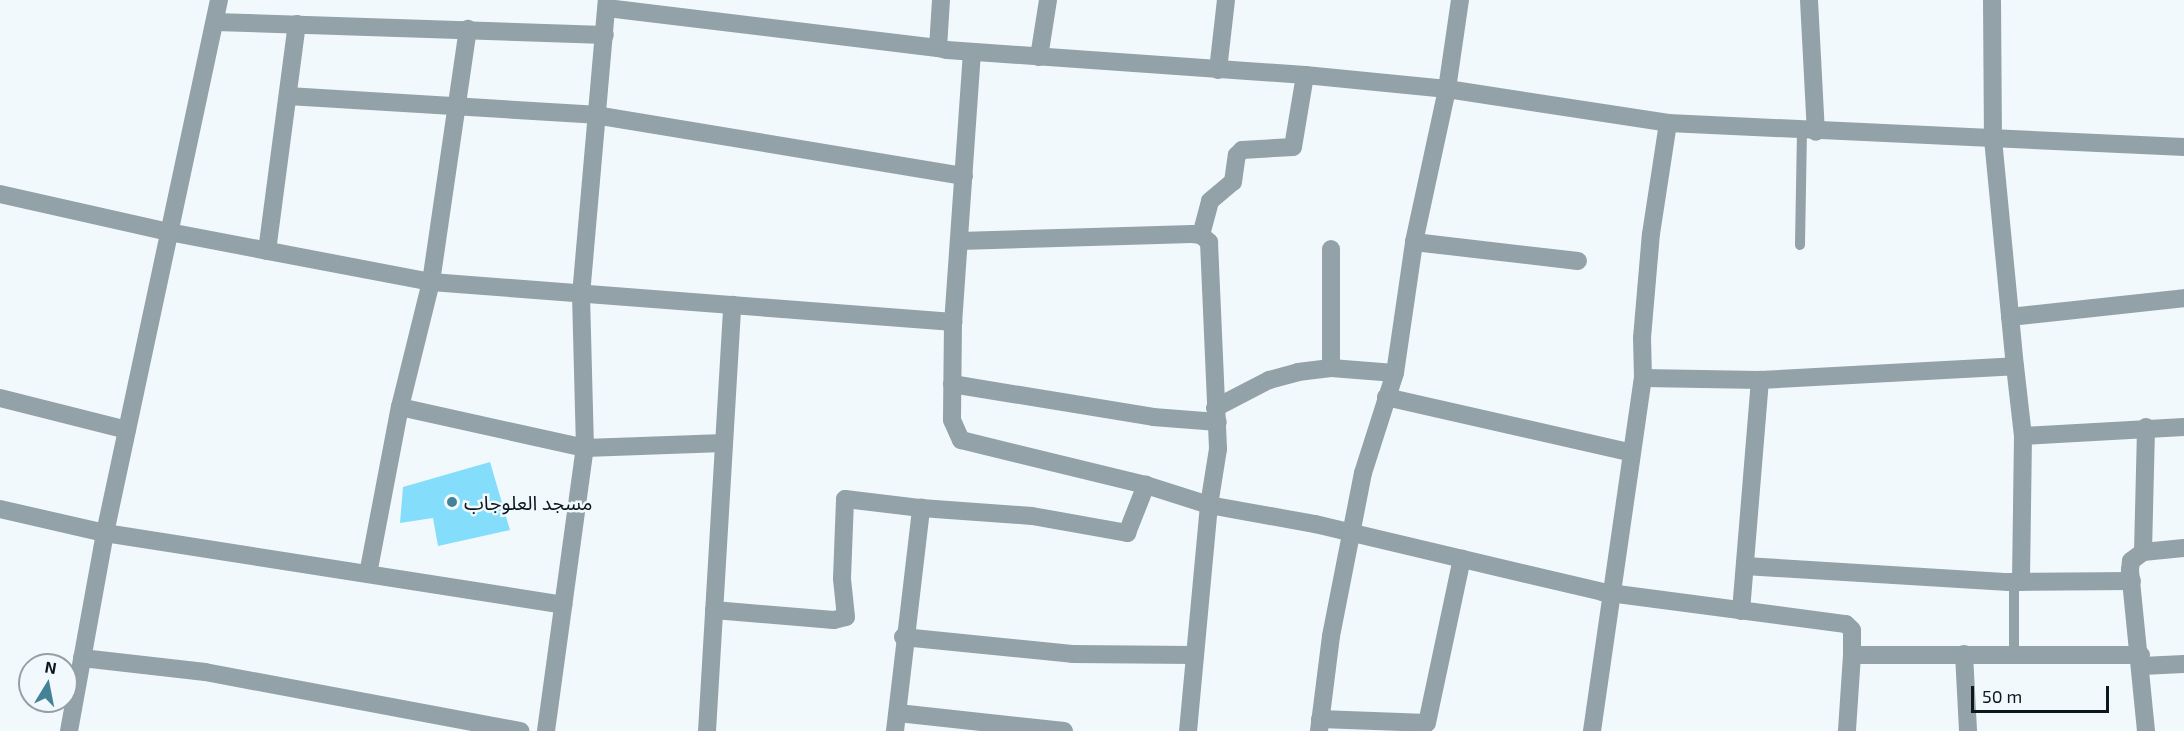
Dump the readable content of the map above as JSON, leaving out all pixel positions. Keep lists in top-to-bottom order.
{
  "places": ["مسجد العلوجاب"],
  "scale_bar": "50 m",
  "north": "top"
}
